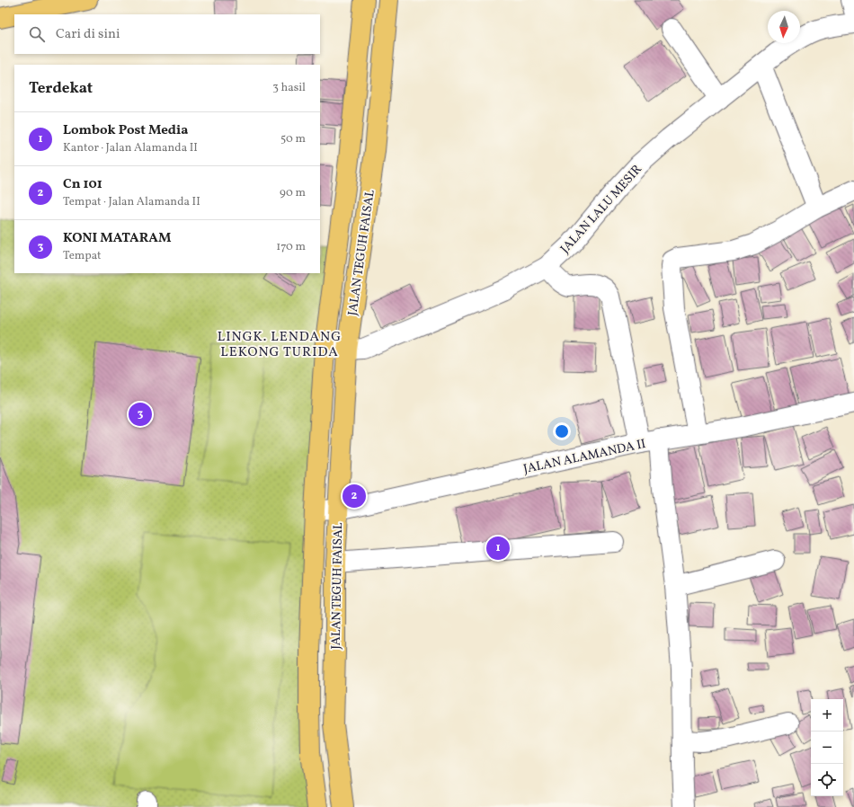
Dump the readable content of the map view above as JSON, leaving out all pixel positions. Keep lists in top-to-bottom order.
{
  "streets": {
    "main road": ["JALAN TEGUH FAISAL"],
    "street": ["JALAN LALU MESIR", "JALAN ALAMANDA II"]
  },
  "crossings": [
    ["JALAN LALU MESIR", "JALAN TEGUH FAISAL"],
    ["JALAN TEGUH FAISAL", "JALAN ALAMANDA II"]
  ],
  "districts": ["LINGK. LENDANG LEKONG TURIDA"],
  "north": "bottom",
  "page": {
    "search": "Cari di sini",
    "heading": ["Terdekat", "3 hasil"],
    "list": [
      {
        "mark": "1",
        "name": "Lombok Post Media",
        "note": "Kantor · Jalan Alamanda II",
        "value": "50 m"
      },
      {
        "mark": "2",
        "name": "Cn 101",
        "note": "Tempat · Jalan Alamanda II",
        "value": "90 m"
      },
      {
        "mark": "3",
        "name": "KONI MATARAM",
        "note": "Tempat",
        "value": "170 m"
      }
    ],
    "pins": ["3", "2", "1"],
    "map_buttons": ["+", "−"]
  }
}
